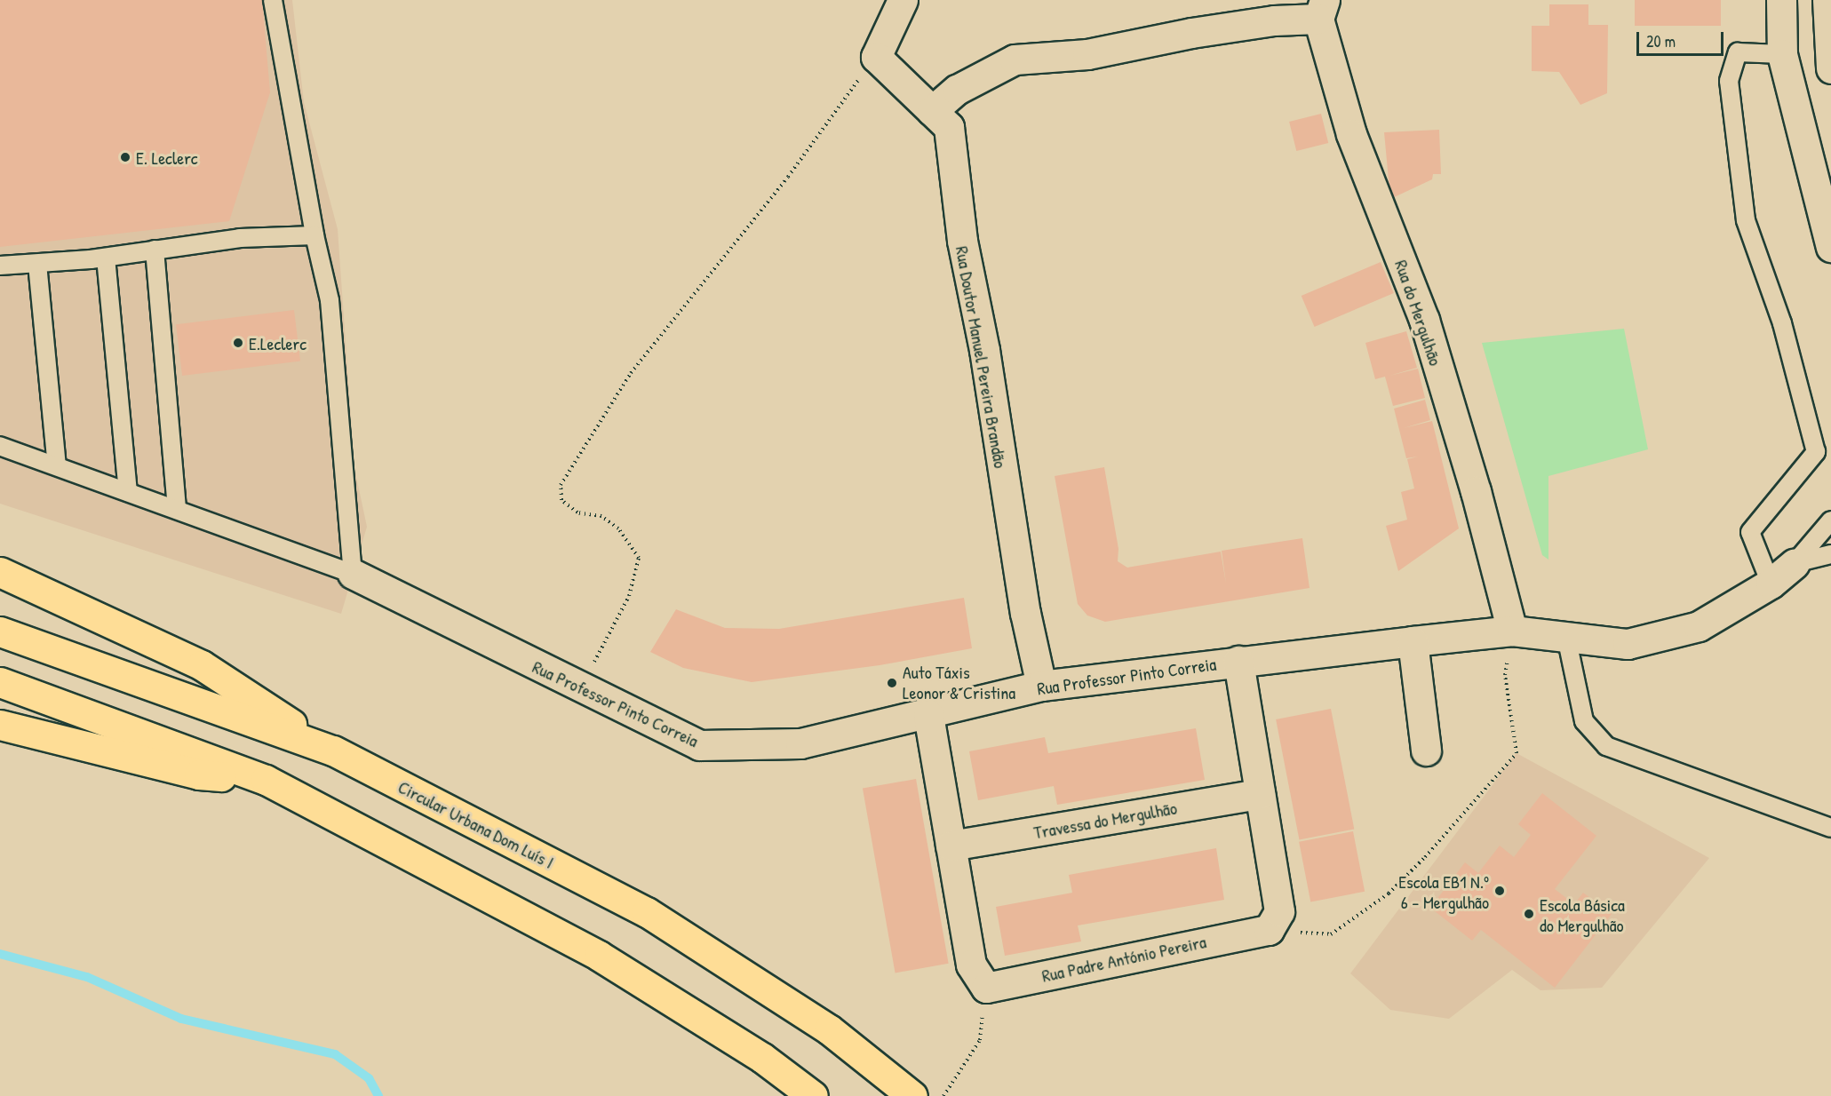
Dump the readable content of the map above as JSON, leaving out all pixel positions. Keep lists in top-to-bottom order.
{
  "streets": {
    "highway": ["Circular Urbana Dom Luís I"],
    "street": [
      "Rua do Mergulhão",
      "Rua Doutor Manuel Pereira Brandão",
      "Rua Professor Pinto Correia",
      "Travessa do Mergulhão",
      "Rua Padre António Pereira"
    ]
  },
  "crossings": [
    ["Rua do Mergulhão", "Rua Professor Pinto Correia"],
    ["Rua Doutor Manuel Pereira Brandão", "Rua Professor Pinto Correia"],
    ["Rua Professor Pinto Correia", "Rua Padre António Pereira"],
    ["Travessa do Mergulhão", "Rua Padre António Pereira"]
  ],
  "places": [
    "E. Leclerc",
    "E.Leclerc",
    "Auto Táxis Leonor & Cristina",
    "Escola EB1 N.º 6 - Mergulhão",
    "Escola Básica do Mergulhão"
  ],
  "scale_bar": "20 m"
}
